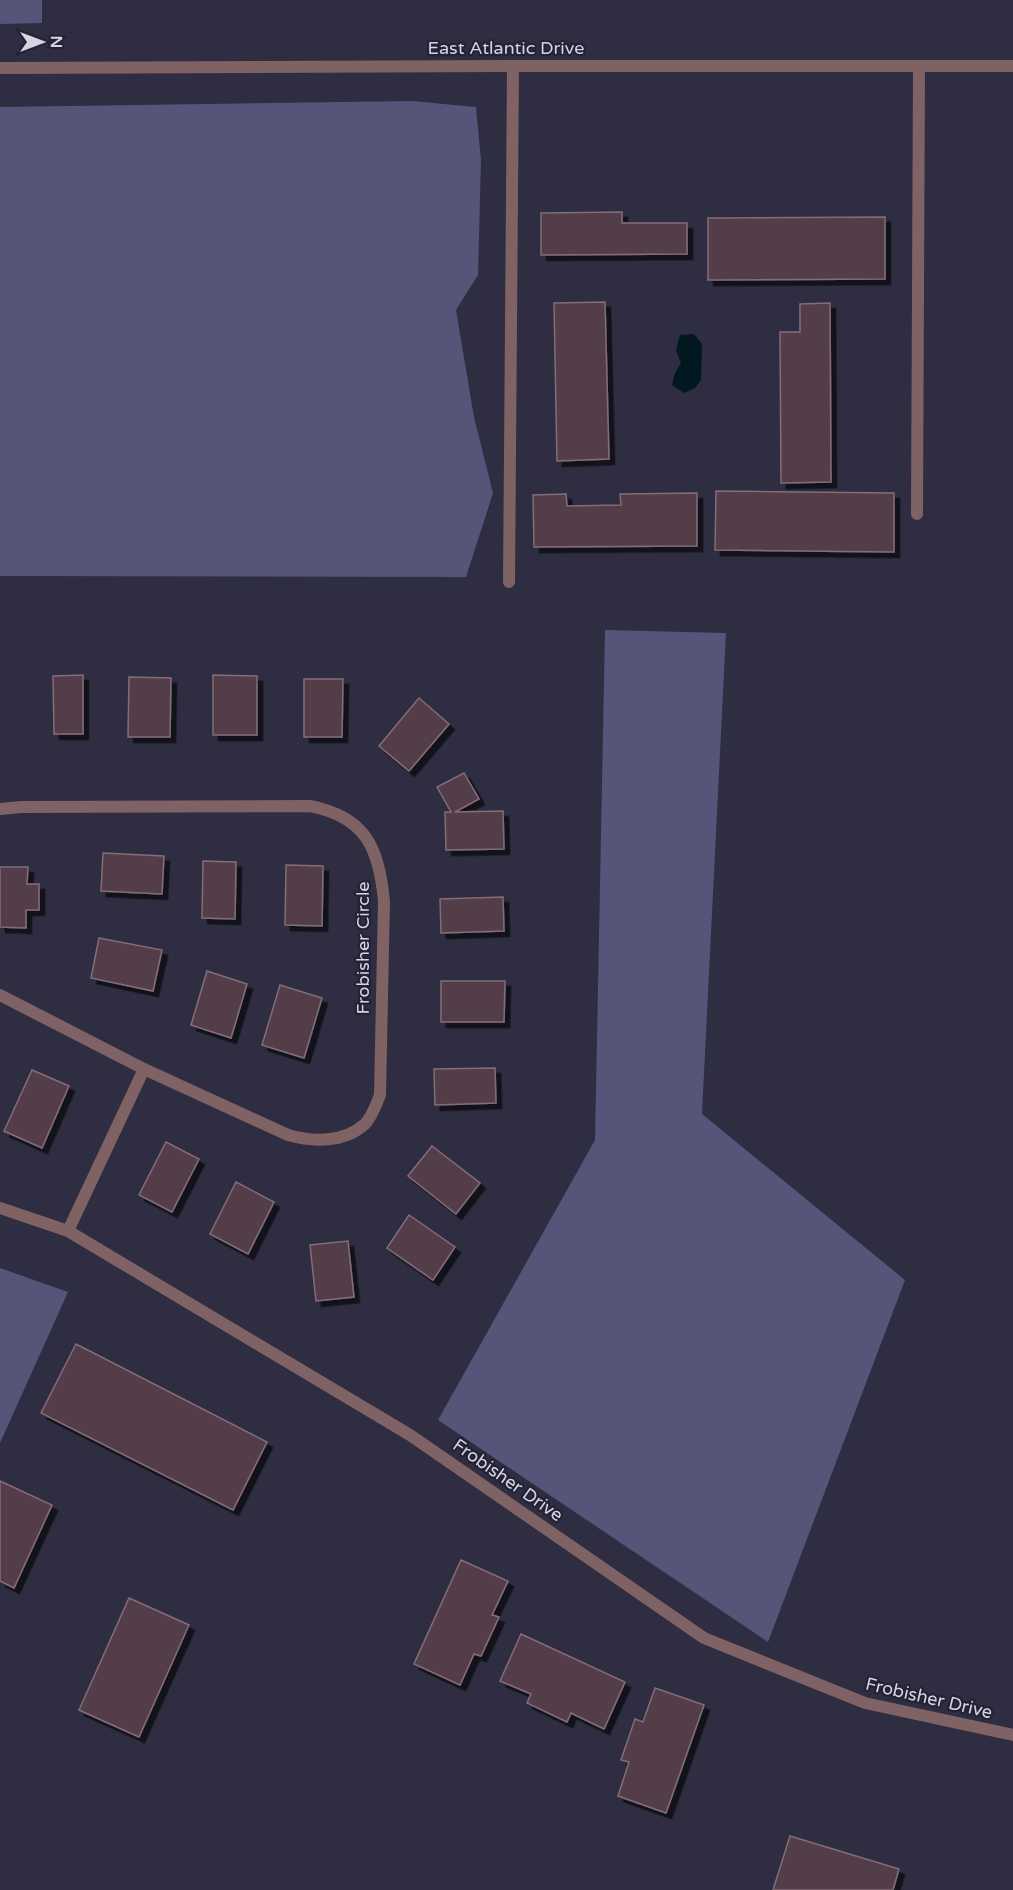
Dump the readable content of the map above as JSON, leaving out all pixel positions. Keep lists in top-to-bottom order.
{
  "streets": {
    "street": ["East Atlantic Drive", "Frobisher Circle", "Frobisher Drive"]
  },
  "north": "right"
}
